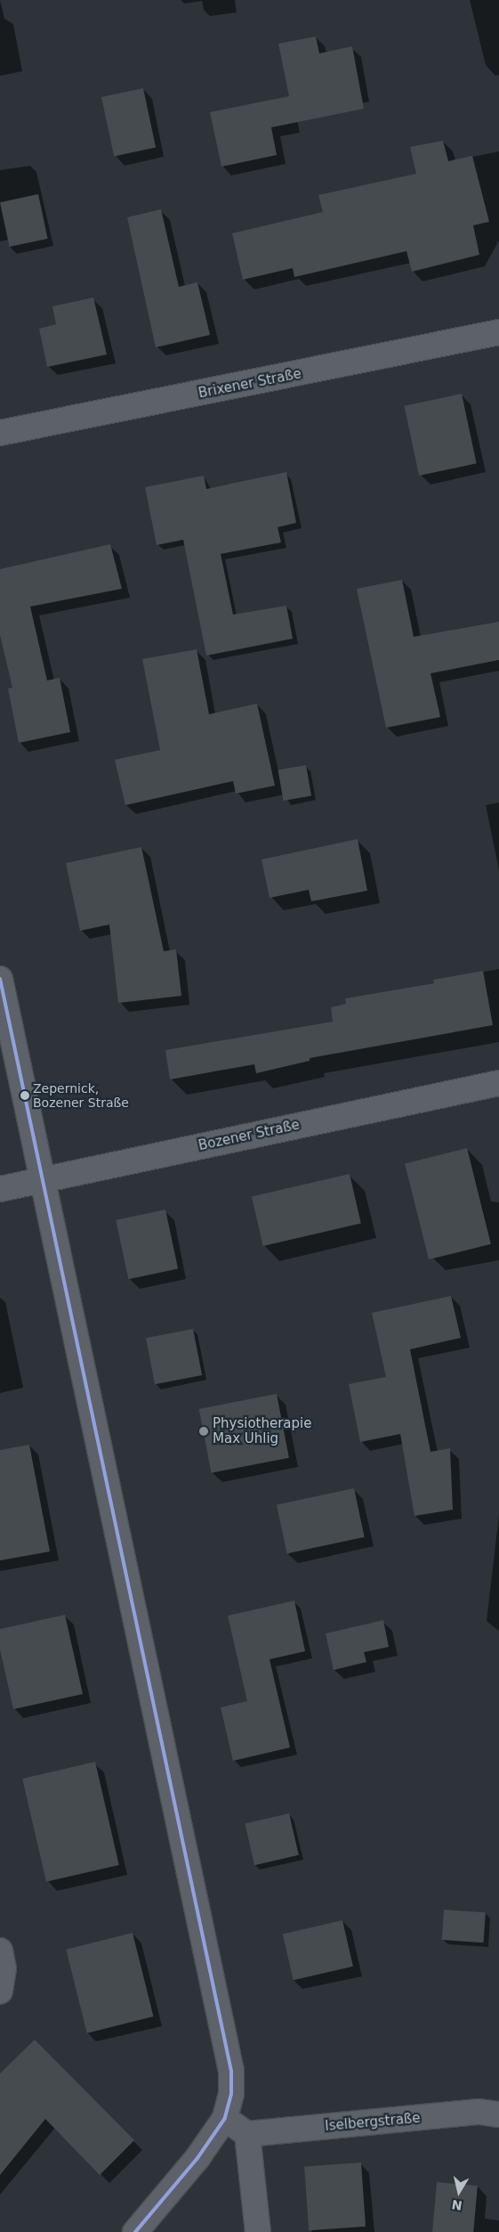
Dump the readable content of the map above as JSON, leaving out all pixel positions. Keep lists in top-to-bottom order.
{
  "streets": {
    "street": ["Brixener Straße", "Bozener Straße", "Iselbergstraße"]
  },
  "places": ["Zepernick, Bozener Straße", "Physiotherapie Max Uhlig"],
  "north": "bottom"
}
